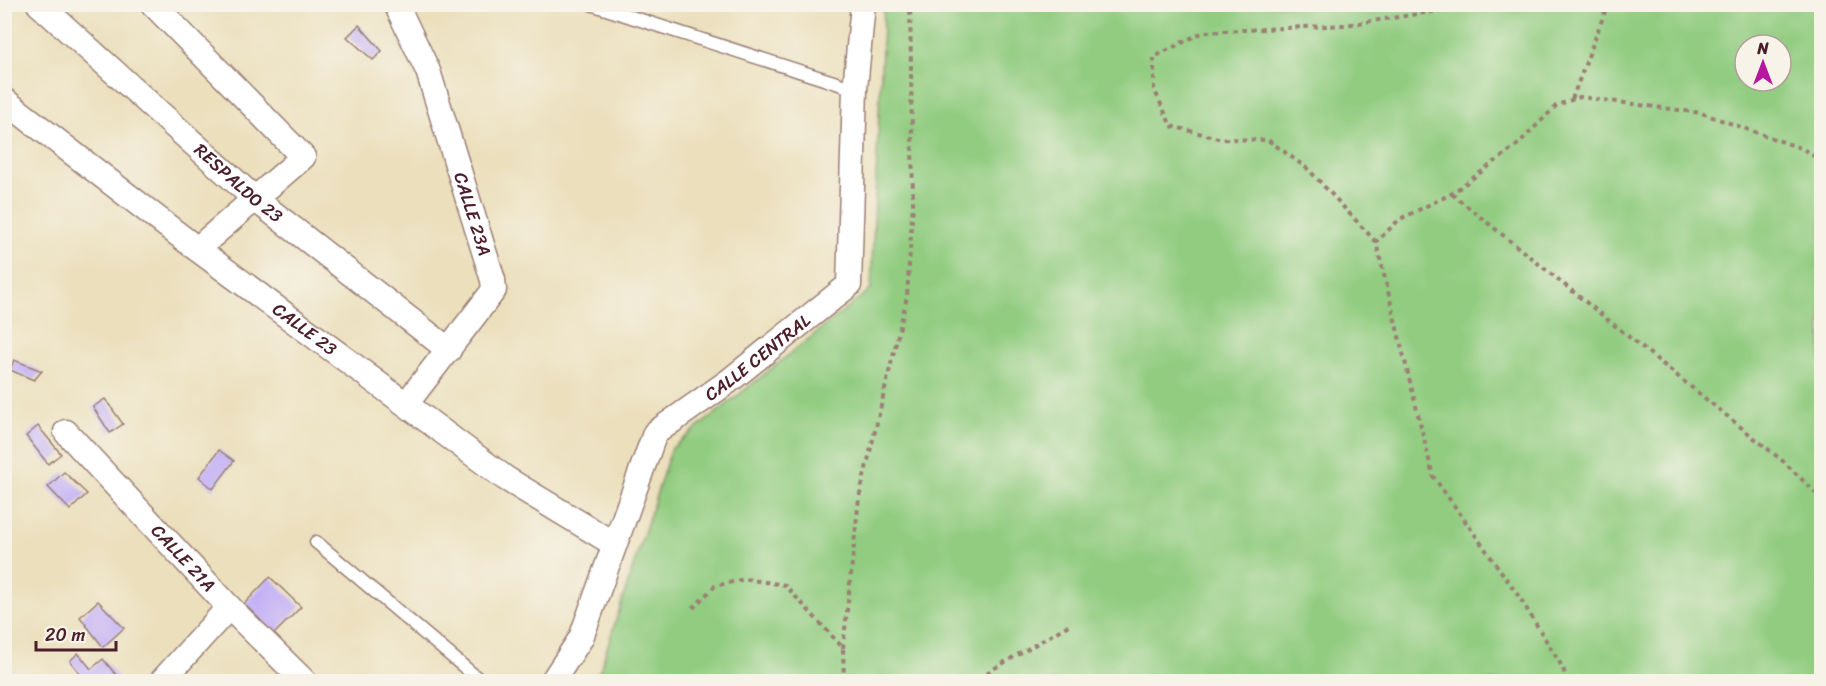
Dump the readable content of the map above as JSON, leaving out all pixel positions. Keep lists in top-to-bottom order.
{
  "streets": {
    "street": [
      "RESPALDO 23",
      "CALLE 23A",
      "CALLE 23",
      "CALLE CENTRAL",
      "CALLE 21A"
    ]
  },
  "crossings": [
    ["RESPALDO 23", "CALLE 23A"],
    ["CALLE 23A", "CALLE 23"],
    ["CALLE 23", "CALLE CENTRAL"]
  ],
  "scale_bar": "20 m",
  "north": "top"
}
